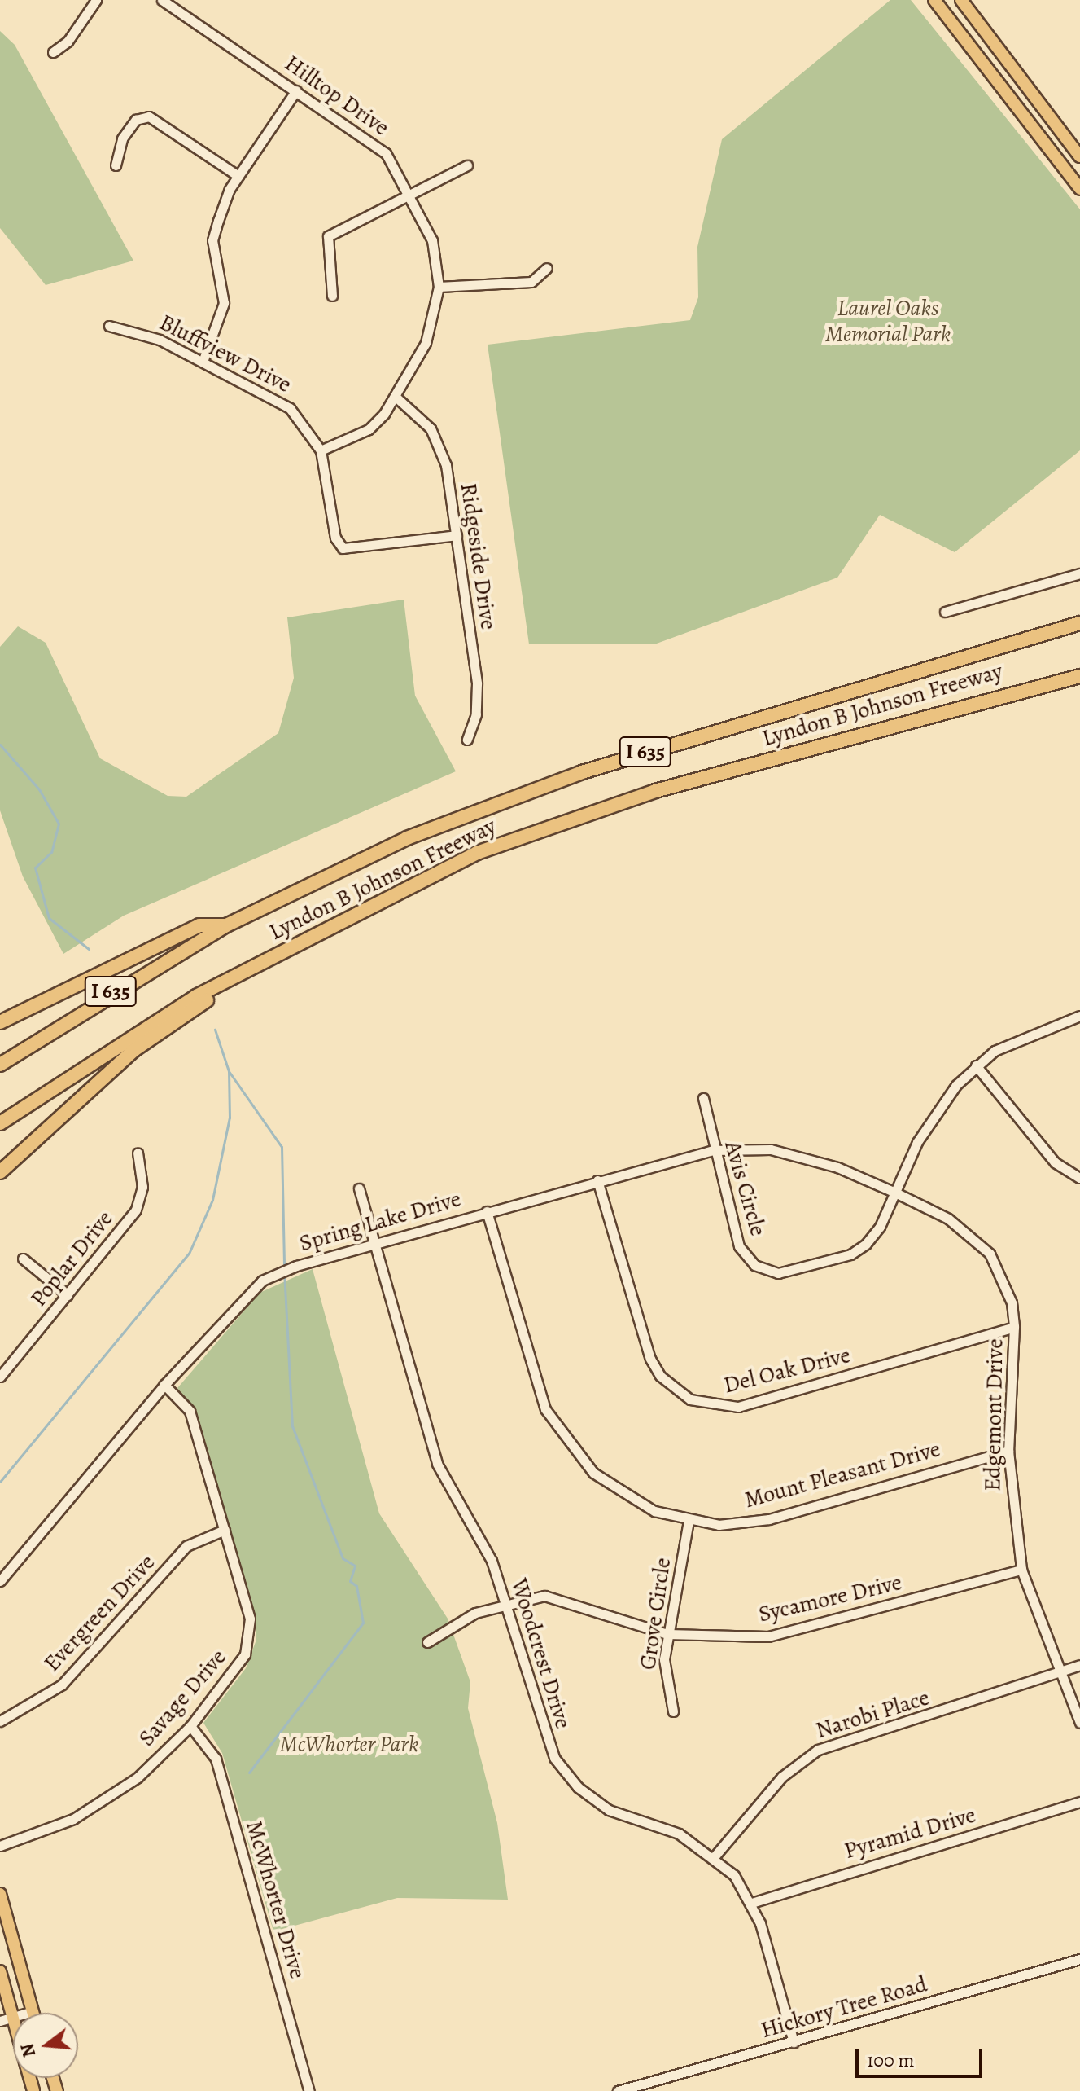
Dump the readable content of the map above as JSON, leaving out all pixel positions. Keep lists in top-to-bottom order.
{
  "streets": {
    "highway": ["Lyndon B Johnson Freeway", "I 635"],
    "street": [
      "Hilltop Drive",
      "Bluffview Drive",
      "Ridgeside Drive",
      "Avis Circle",
      "Spring Lake Drive",
      "Poplar Drive",
      "Del Oak Drive",
      "Edgemont Drive",
      "Mount Pleasant Drive",
      "Sycamore Drive",
      "Evergreen Drive",
      "Grove Circle",
      "Woodcrest Drive",
      "Savage Drive",
      "Narobi Place",
      "Pyramid Drive",
      "McWhorter Drive",
      "Hickory Tree Road"
    ]
  },
  "crossings": [
    ["Hilltop Drive", "Bluffview Drive"],
    ["Hilltop Drive", "Ridgeside Drive"],
    ["Bluffview Drive", "Ridgeside Drive"],
    ["Avis Circle", "Spring Lake Drive"],
    ["Avis Circle", "Edgemont Drive"],
    ["Spring Lake Drive", "Del Oak Drive"],
    ["Spring Lake Drive", "Edgemont Drive"],
    ["Spring Lake Drive", "Mount Pleasant Drive"],
    ["Spring Lake Drive", "Woodcrest Drive"],
    ["Spring Lake Drive", "Savage Drive"],
    ["Del Oak Drive", "Edgemont Drive"],
    ["Edgemont Drive", "Mount Pleasant Drive"],
    ["Edgemont Drive", "Sycamore Drive"],
    ["Edgemont Drive", "Narobi Place"],
    ["Mount Pleasant Drive", "Grove Circle"],
    ["Sycamore Drive", "Grove Circle"],
    ["Sycamore Drive", "Woodcrest Drive"],
    ["Evergreen Drive", "Savage Drive"],
    ["Woodcrest Drive", "Narobi Place"],
    ["Woodcrest Drive", "Pyramid Drive"],
    ["Woodcrest Drive", "Hickory Tree Road"],
    ["Savage Drive", "McWhorter Drive"]
  ],
  "parks": ["Laurel Oaks Memorial Park", "McWhorter Park"],
  "scale_bar": "100 m",
  "north": "left"
}
